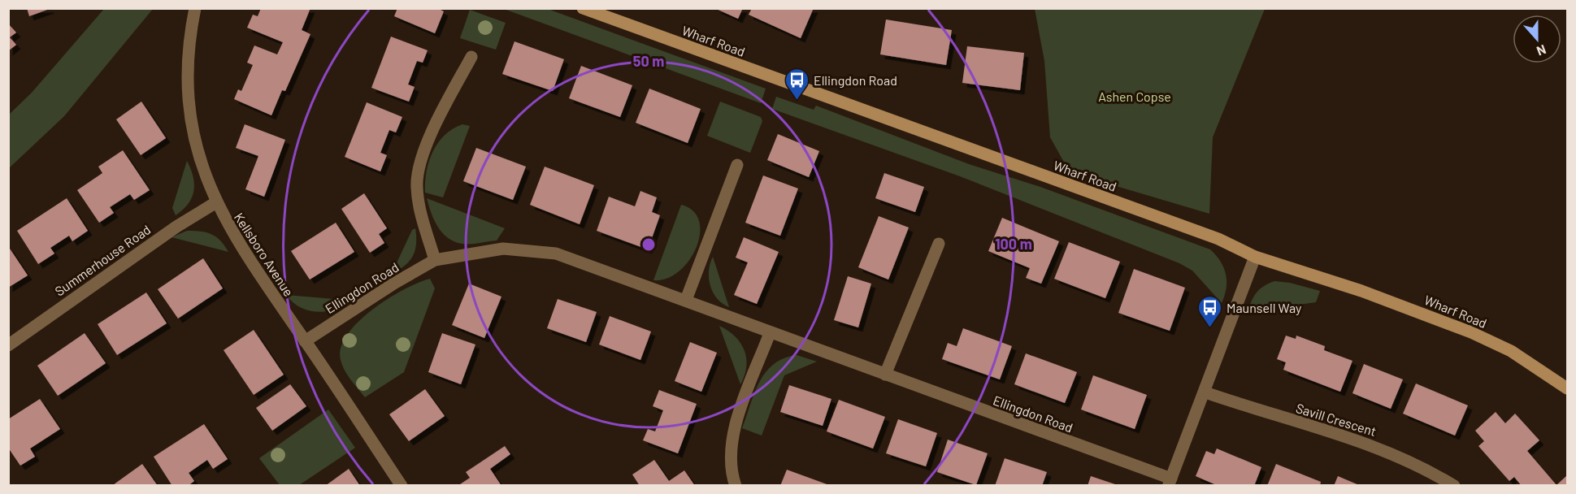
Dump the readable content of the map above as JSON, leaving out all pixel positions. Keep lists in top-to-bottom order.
{
  "streets": {
    "main road": ["Wharf Road"],
    "street": [
      "Kellsboro Avenue",
      "Summerhouse Road",
      "Ellingdon Road",
      "Savill Crescent"
    ]
  },
  "crossings": [
    ["Kellsboro Avenue", "Summerhouse Road"],
    ["Kellsboro Avenue", "Ellingdon Road"]
  ],
  "parks": ["Ashen Copse"],
  "places": {
    "bus stop": ["Ellingdon Road", "Maunsell Way"]
  },
  "north": "bottom",
  "rings": ["50 m", "100 m"]
}
